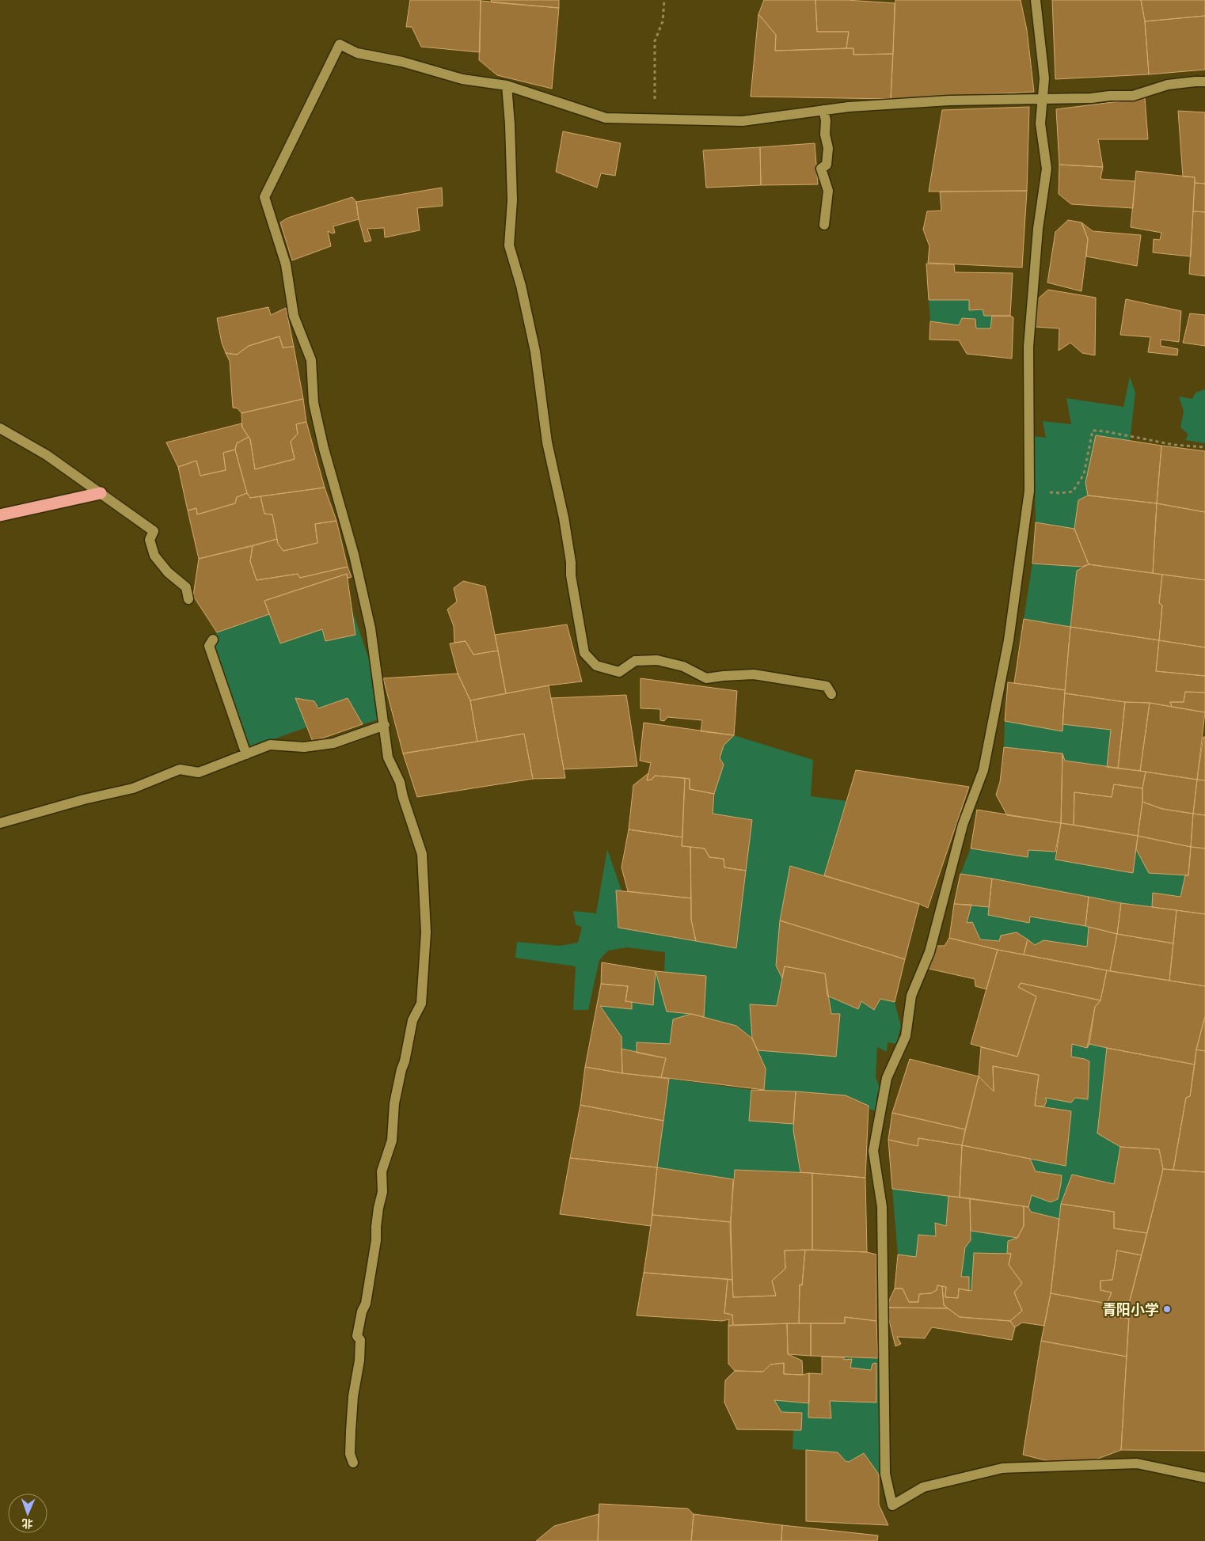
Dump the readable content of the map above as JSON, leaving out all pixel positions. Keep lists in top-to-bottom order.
{
  "places": ["青阳小学"],
  "north": "bottom"
}
